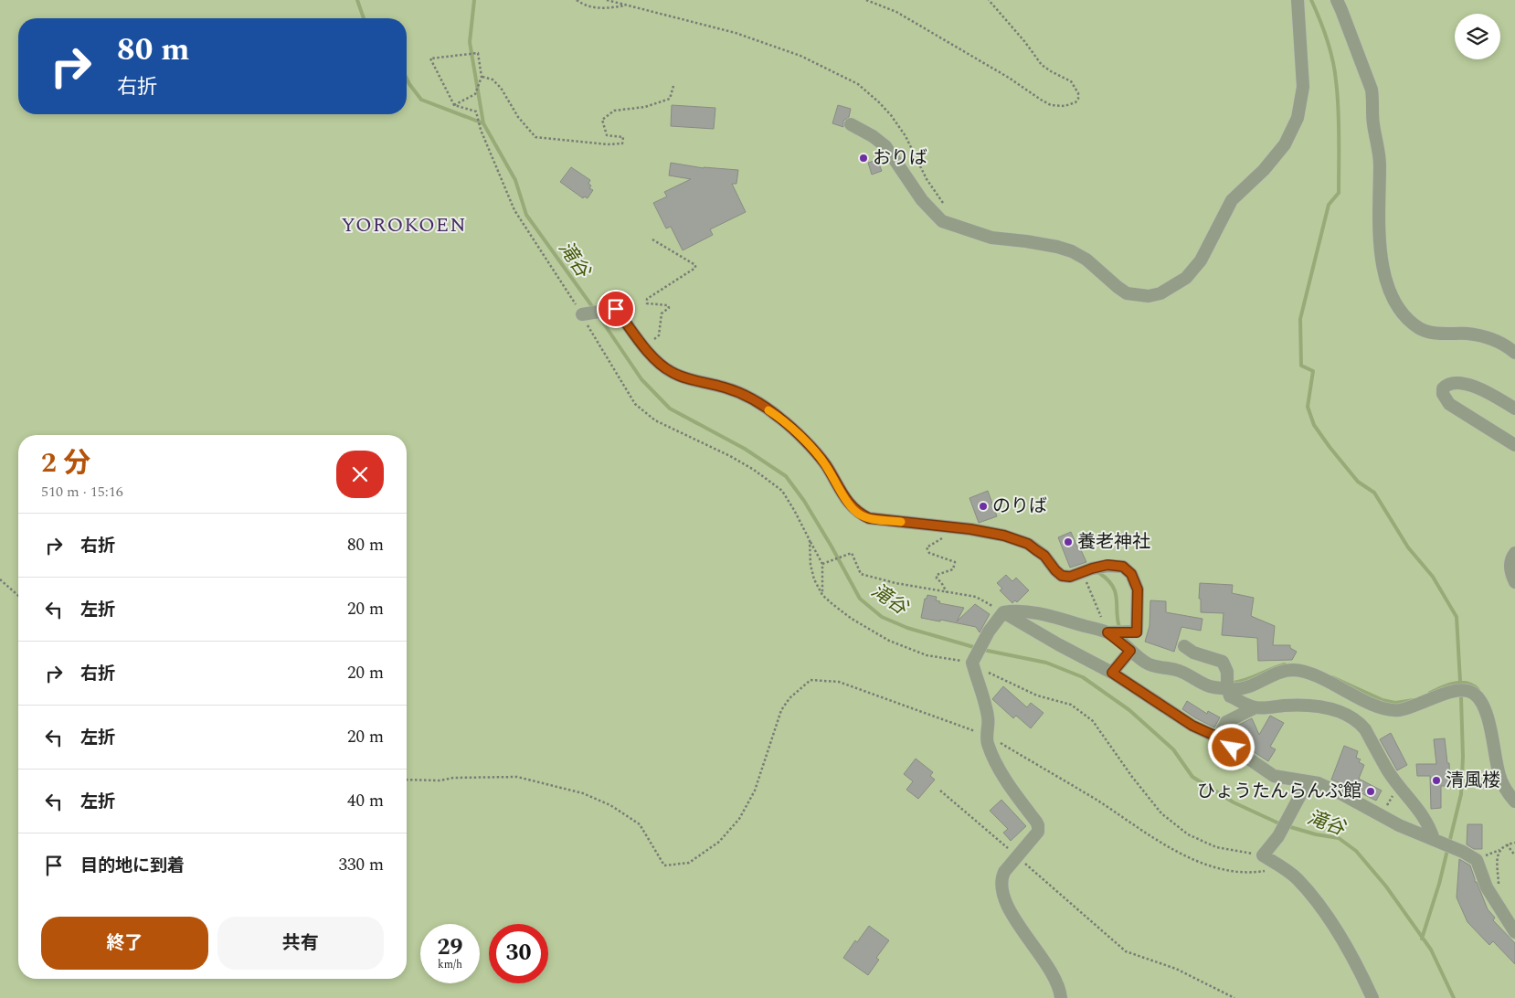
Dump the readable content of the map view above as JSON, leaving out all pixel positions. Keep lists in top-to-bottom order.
{
  "districts": ["YOROKOEN"],
  "water": ["滝谷"],
  "places": [
    "おりば",
    "のりば",
    "養老神社",
    "清風楼",
    "ひょうたんらんぷ館"
  ],
  "page": {
    "turn": ["80 m", "右折"],
    "heading": ["2 分", "510 m · 15:16"],
    "list": [
      {
        "name": "右折",
        "value": "80 m"
      },
      {
        "name": "左折",
        "value": "20 m"
      },
      {
        "name": "右折",
        "value": "20 m"
      },
      {
        "name": "左折",
        "value": "20 m"
      },
      {
        "name": "左折",
        "value": "40 m"
      },
      {
        "name": "目的地に到着",
        "value": "330 m"
      }
    ],
    "buttons": ["終了", "共有"],
    "speed": "29 km/h",
    "limit": "30"
  }
}
